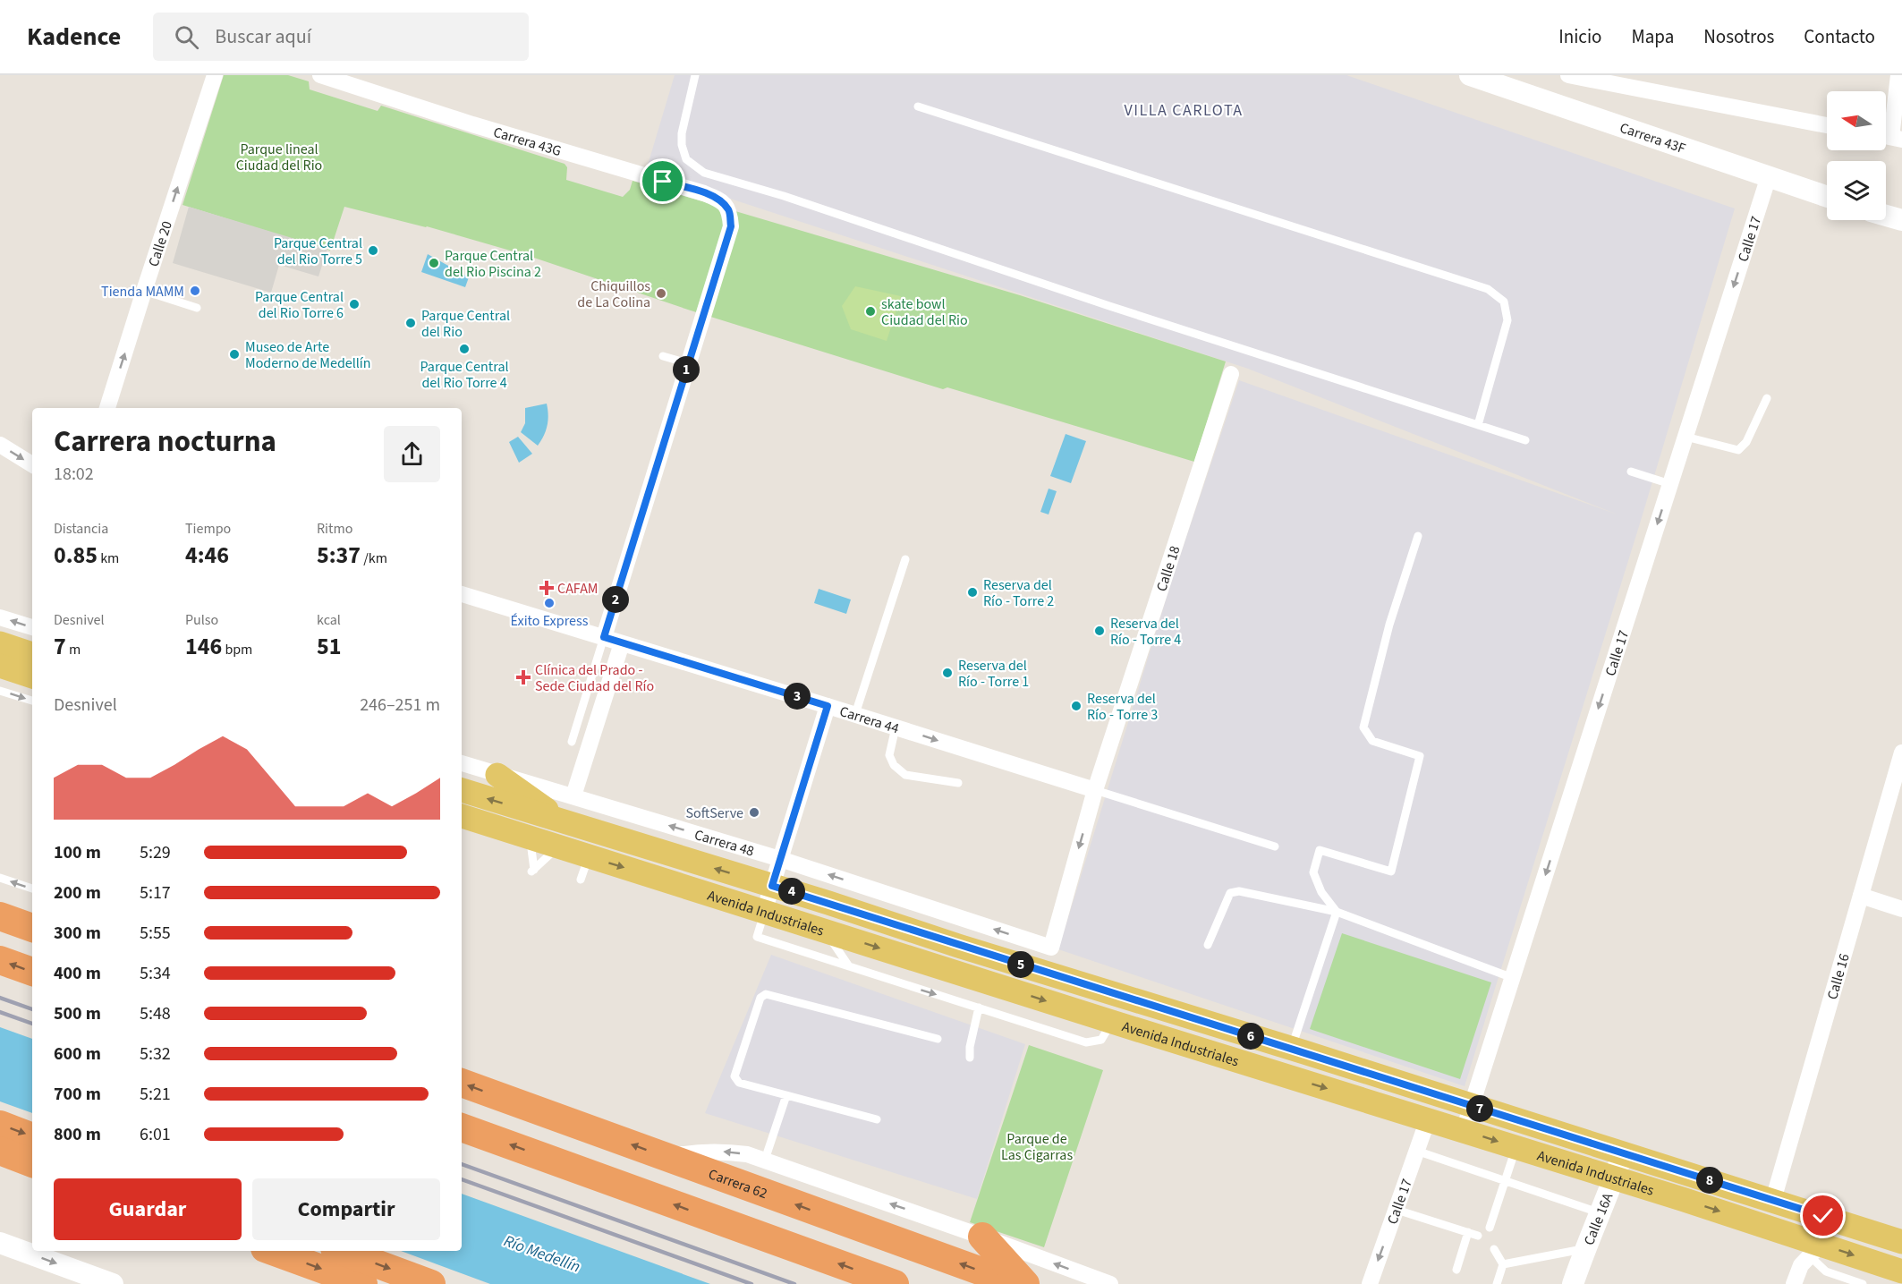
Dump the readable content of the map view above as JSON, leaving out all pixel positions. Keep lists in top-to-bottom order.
{
  "streets": {
    "highway": ["Carrera 62"],
    "main road": ["Avenida Industriales"],
    "street": [
      "Carrera 43F",
      "Carrera 43G",
      "Calle 17",
      "Calle 20",
      "Calle 18",
      "Carrera 44",
      "Carrera 48",
      "Calle 16",
      "Calle 16A"
    ]
  },
  "crossings": [
    ["Carrera 43F", "Calle 17"],
    ["Calle 17", "Avenida Industriales"],
    ["Calle 18", "Carrera 44"],
    ["Calle 18", "Carrera 48"],
    ["Avenida Industriales", "Calle 16"],
    ["Avenida Industriales", "Calle 16A"]
  ],
  "one_way": ["Calle 17", "Calle 20", "Carrera 48"],
  "districts": ["VILLA CARLOTA"],
  "water": ["Río Medellín"],
  "parks": ["Parque lineal Ciudad del Rio", "Parque de Las Cigarras"],
  "places": {
    "other": [
      "Parque Central del Rio Torre 5",
      "Parque Central del Rio Piscina 2",
      "Tienda MAMM",
      "Chiquillos de La Colina",
      "Parque Central del Rio Torre 6",
      "skate bowl Ciudad del Rio",
      "Parque Central del Rio",
      "Parque Central del Rio Torre 4",
      "Museo de Arte Moderno de Medellín",
      "Reserva del Río - Torre 2",
      "Éxito Express",
      "Reserva del Río - Torre 4",
      "Reserva del Río - Torre 1",
      "Reserva del Río - Torre 3",
      "SoftServe"
    ],
    "health": ["CAFAM", "Clínica del Prado - Sede Ciudad del Río"]
  },
  "north": "left",
  "page": {
    "header": "Kadence",
    "search": "Buscar aquí",
    "nav": [
      "Inicio",
      "Mapa",
      "Nosotros",
      "Contacto"
    ],
    "pins": [
      "1",
      "2",
      "3",
      "4",
      "5",
      "6",
      "7",
      "8"
    ],
    "heading": ["Carrera nocturna", "18:02"],
    "stats": [
      ["Distancia", "0.85 km"],
      ["Tiempo", "4:46"],
      ["Ritmo", "5:37 /km"],
      ["Desnivel", "7 m"],
      ["Pulso", "146 bpm"],
      ["kcal", "51"]
    ],
    "chart": ["Desnivel", "246–251 m"],
    "list": [
      {
        "name": "100 m",
        "note": "5:29"
      },
      {
        "name": "200 m",
        "note": "5:17"
      },
      {
        "name": "300 m",
        "note": "5:55"
      },
      {
        "name": "400 m",
        "note": "5:34"
      },
      {
        "name": "500 m",
        "note": "5:48"
      },
      {
        "name": "600 m",
        "note": "5:32"
      },
      {
        "name": "700 m",
        "note": "5:21"
      },
      {
        "name": "800 m",
        "note": "6:01"
      }
    ],
    "buttons": ["Guardar", "Compartir"]
  }
}
